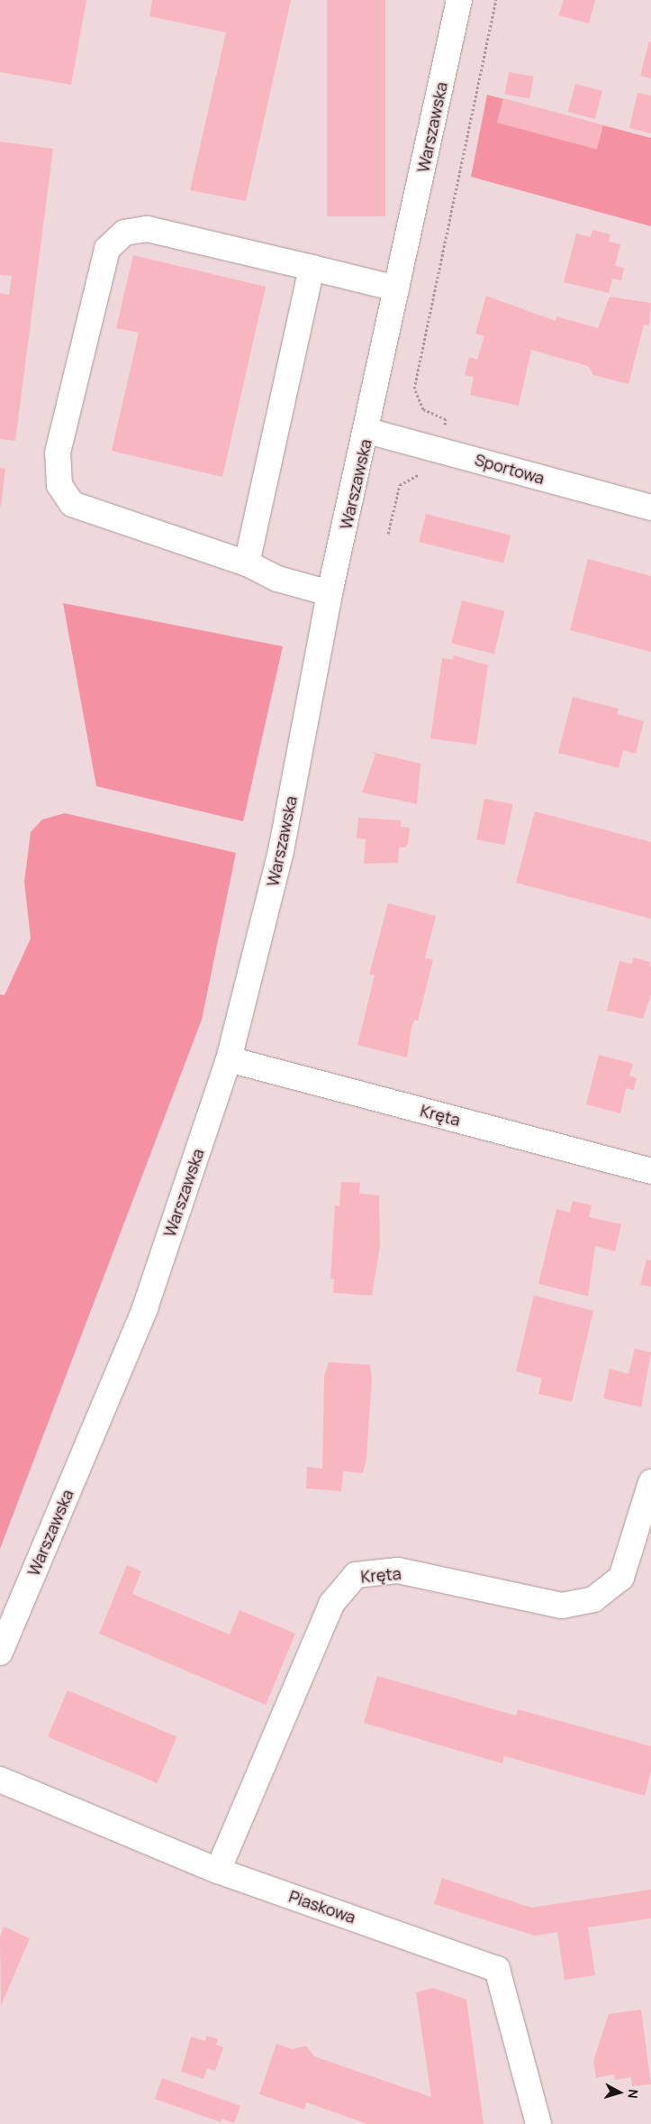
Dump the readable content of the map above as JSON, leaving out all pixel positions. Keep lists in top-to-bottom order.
{
  "streets": {
    "street": [
      "Warszawska",
      "Sportowa",
      "Kręta",
      "Piaskowa"
    ]
  },
  "crossings": [
    ["Warszawska", "Sportowa"],
    ["Warszawska", "Kręta"],
    ["Kręta", "Piaskowa"]
  ],
  "north": "right"
}
